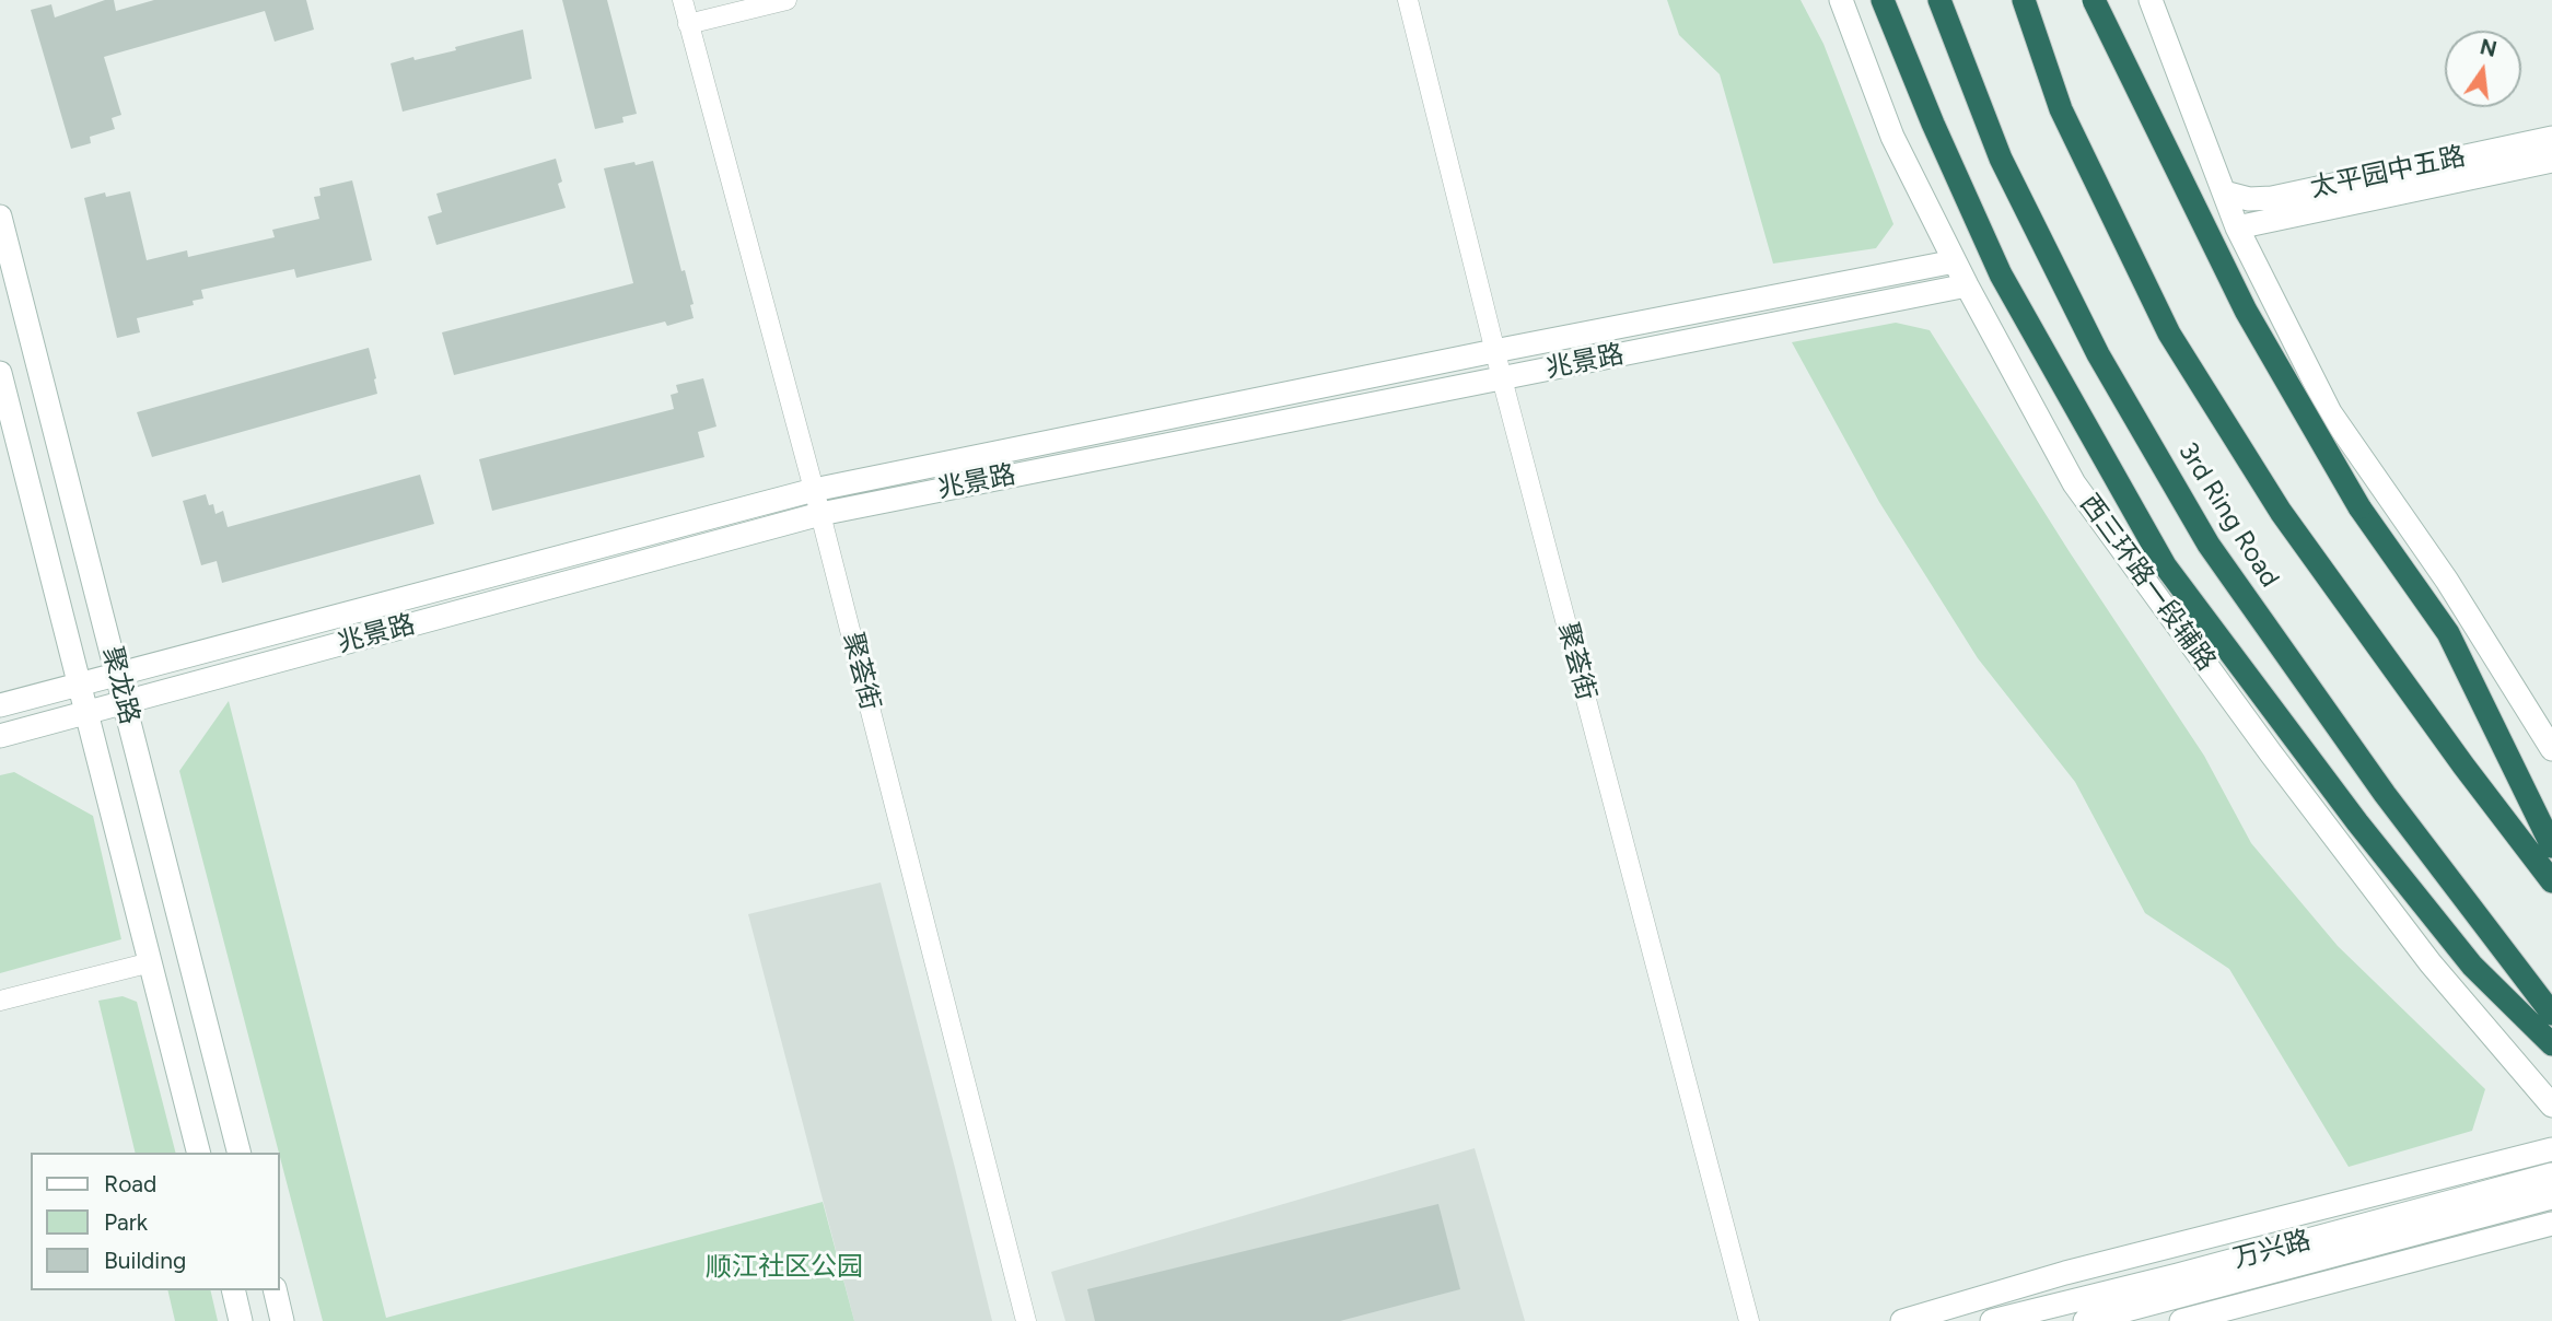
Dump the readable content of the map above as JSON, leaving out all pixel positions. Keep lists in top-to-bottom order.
{
  "streets": {
    "highway": ["3rd Ring Road"],
    "street": [
      "太平园中五路",
      "兆景路",
      "西三环路一段辅路",
      "聚荟街",
      "聚龙路",
      "万兴路"
    ]
  },
  "crossings": [
    ["兆景路", "西三环路一段辅路"],
    ["兆景路", "聚荟街"],
    ["兆景路", "聚龙路"]
  ],
  "parks": ["顺江社区公园"],
  "legend": ["Road", "Park", "Building"],
  "north": "top"
}
